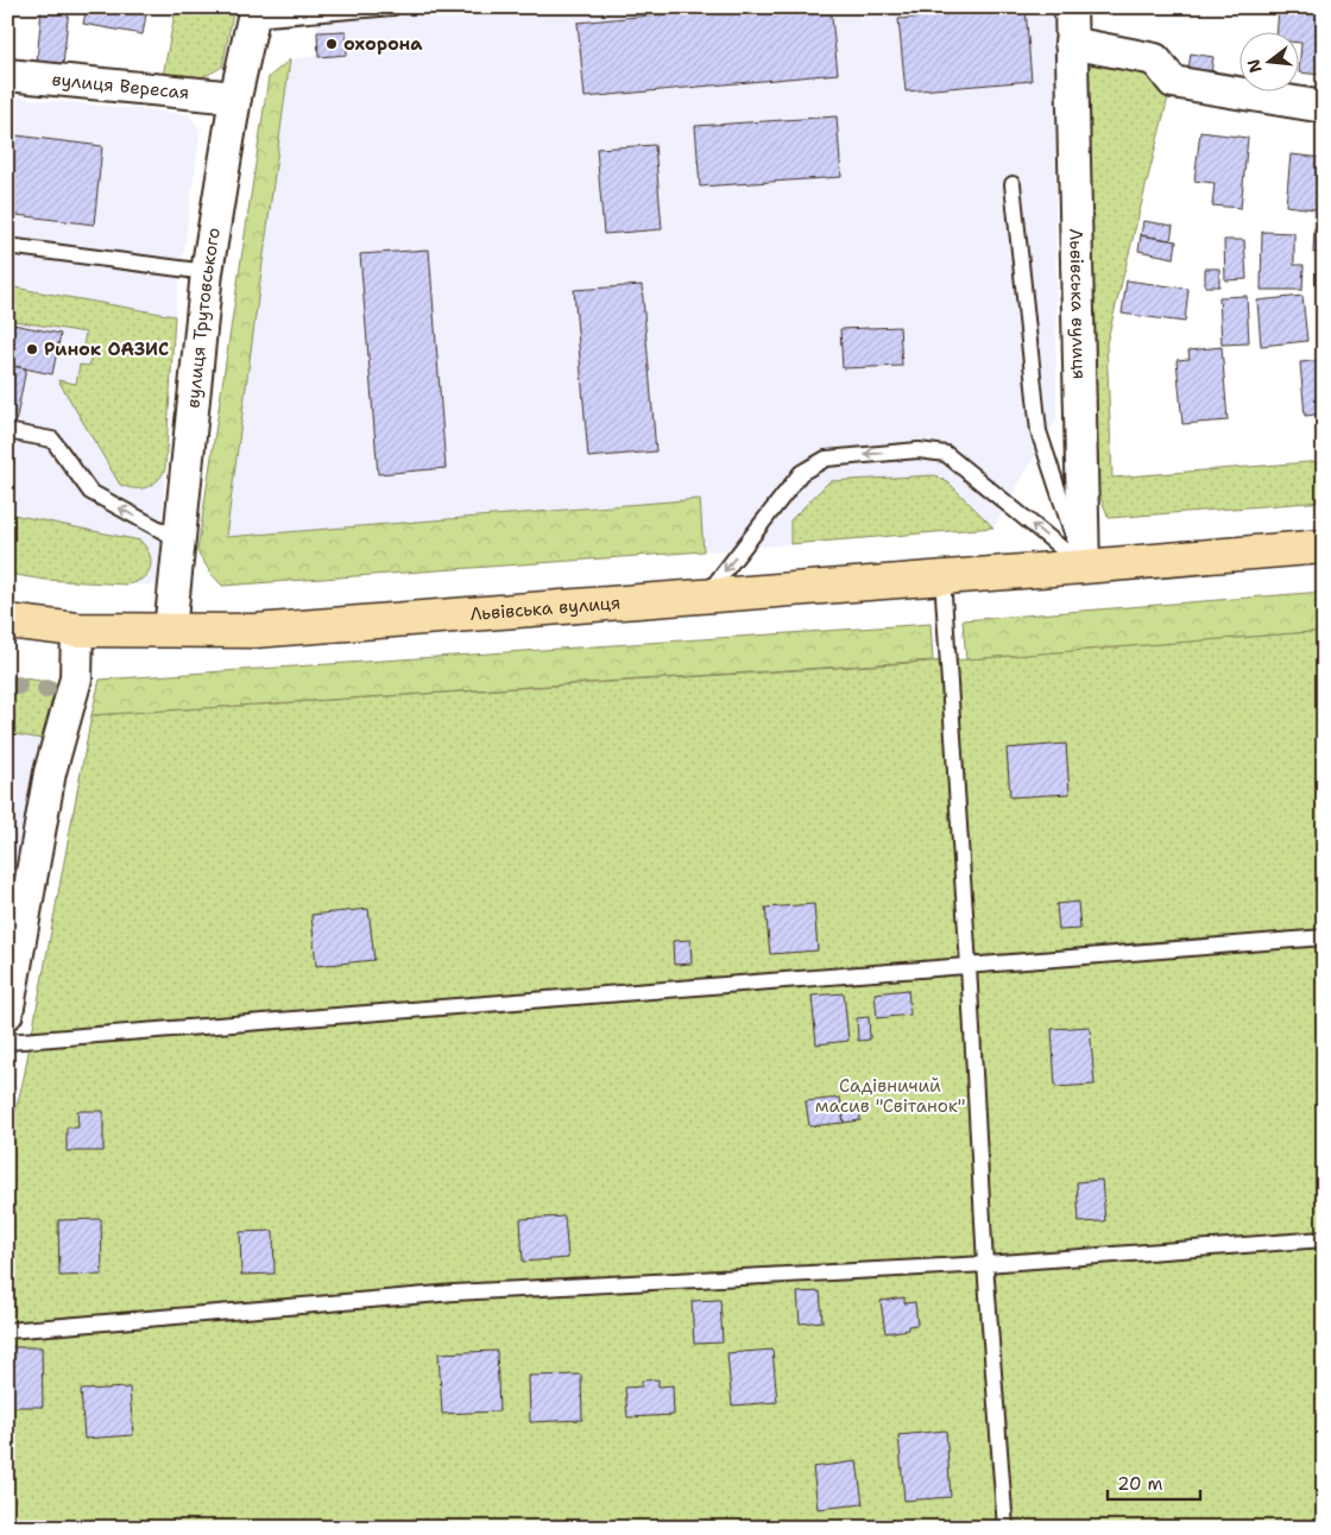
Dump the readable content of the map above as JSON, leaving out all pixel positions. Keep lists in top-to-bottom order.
{
  "streets": {
    "main road": ["Львівська вулиця"],
    "street": ["вулиця Вересая", "вулиця Трутовського"]
  },
  "crossings": [
    ["вулиця Вересая", "вулиця Трутовського"],
    ["Львівська вулиця", "вулиця Трутовського"]
  ],
  "parks": ["Садівничий масив \"Світанок\""],
  "places": ["охорона", "Ринок ОАЗИС"],
  "scale_bar": "20 m",
  "north": "left"
}
